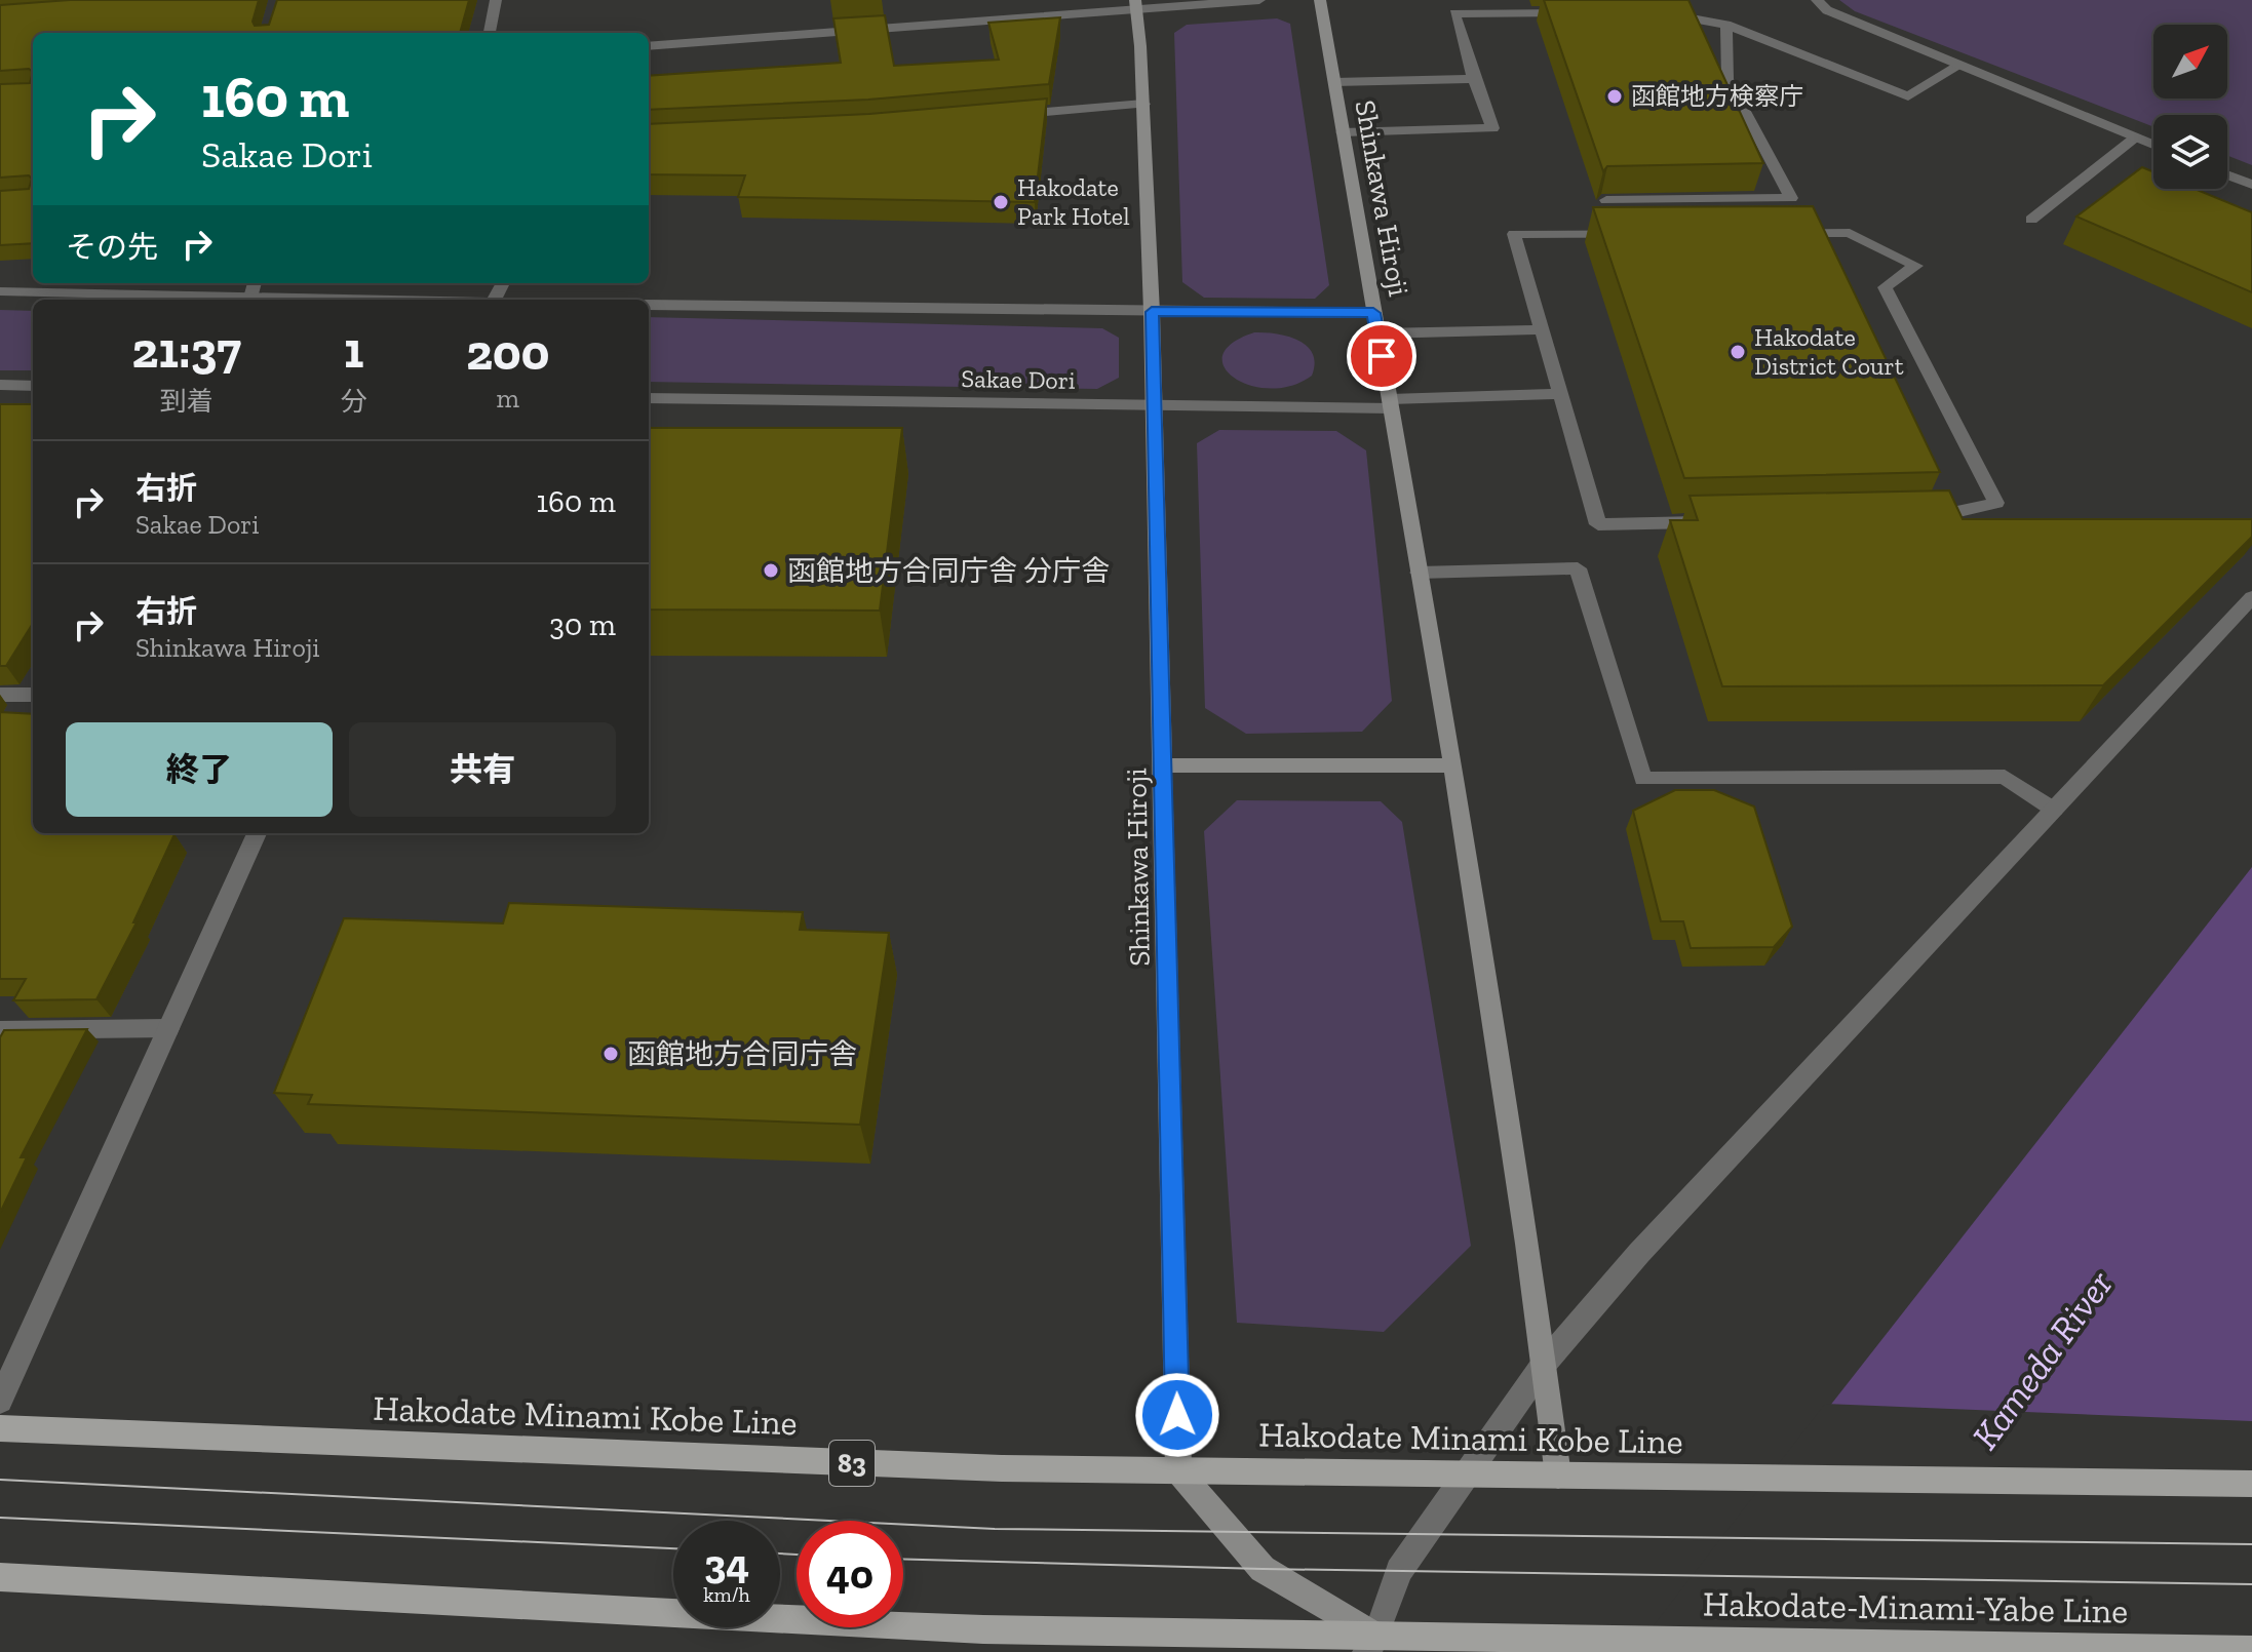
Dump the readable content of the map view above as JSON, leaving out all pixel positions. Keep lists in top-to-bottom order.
{
  "streets": {
    "main road": ["Hakodate Minami Kobe Line", "83", "Hakodate-Minami-Yabe Line"],
    "street": ["Shinkawa Hiroji", "Sakae Dori"]
  },
  "crossings": [
    ["Shinkawa Hiroji", "Sakae Dori"],
    ["Shinkawa Hiroji", "Hakodate Minami Kobe Line"]
  ],
  "water": ["Kameda River"],
  "places": [
    "函館地方検察庁",
    "Hakodate Park Hotel",
    "Hakodate District Court",
    "函館地方合同庁舎 分庁舎",
    "函館地方合同庁舎"
  ],
  "north": "top right",
  "page": {
    "turn": ["160 m", "Sakae Dori"],
    "then": "その先",
    "eta": [
      "21:37",
      "到着",
      "1",
      "分",
      "200",
      "m"
    ],
    "list": [
      {
        "name": "右折",
        "note": "Sakae Dori",
        "value": "160 m"
      },
      {
        "name": "右折",
        "note": "Shinkawa Hiroji",
        "value": "30 m"
      }
    ],
    "buttons": ["終了", "共有"],
    "speed": "34 km/h",
    "limit": "40"
  }
}
